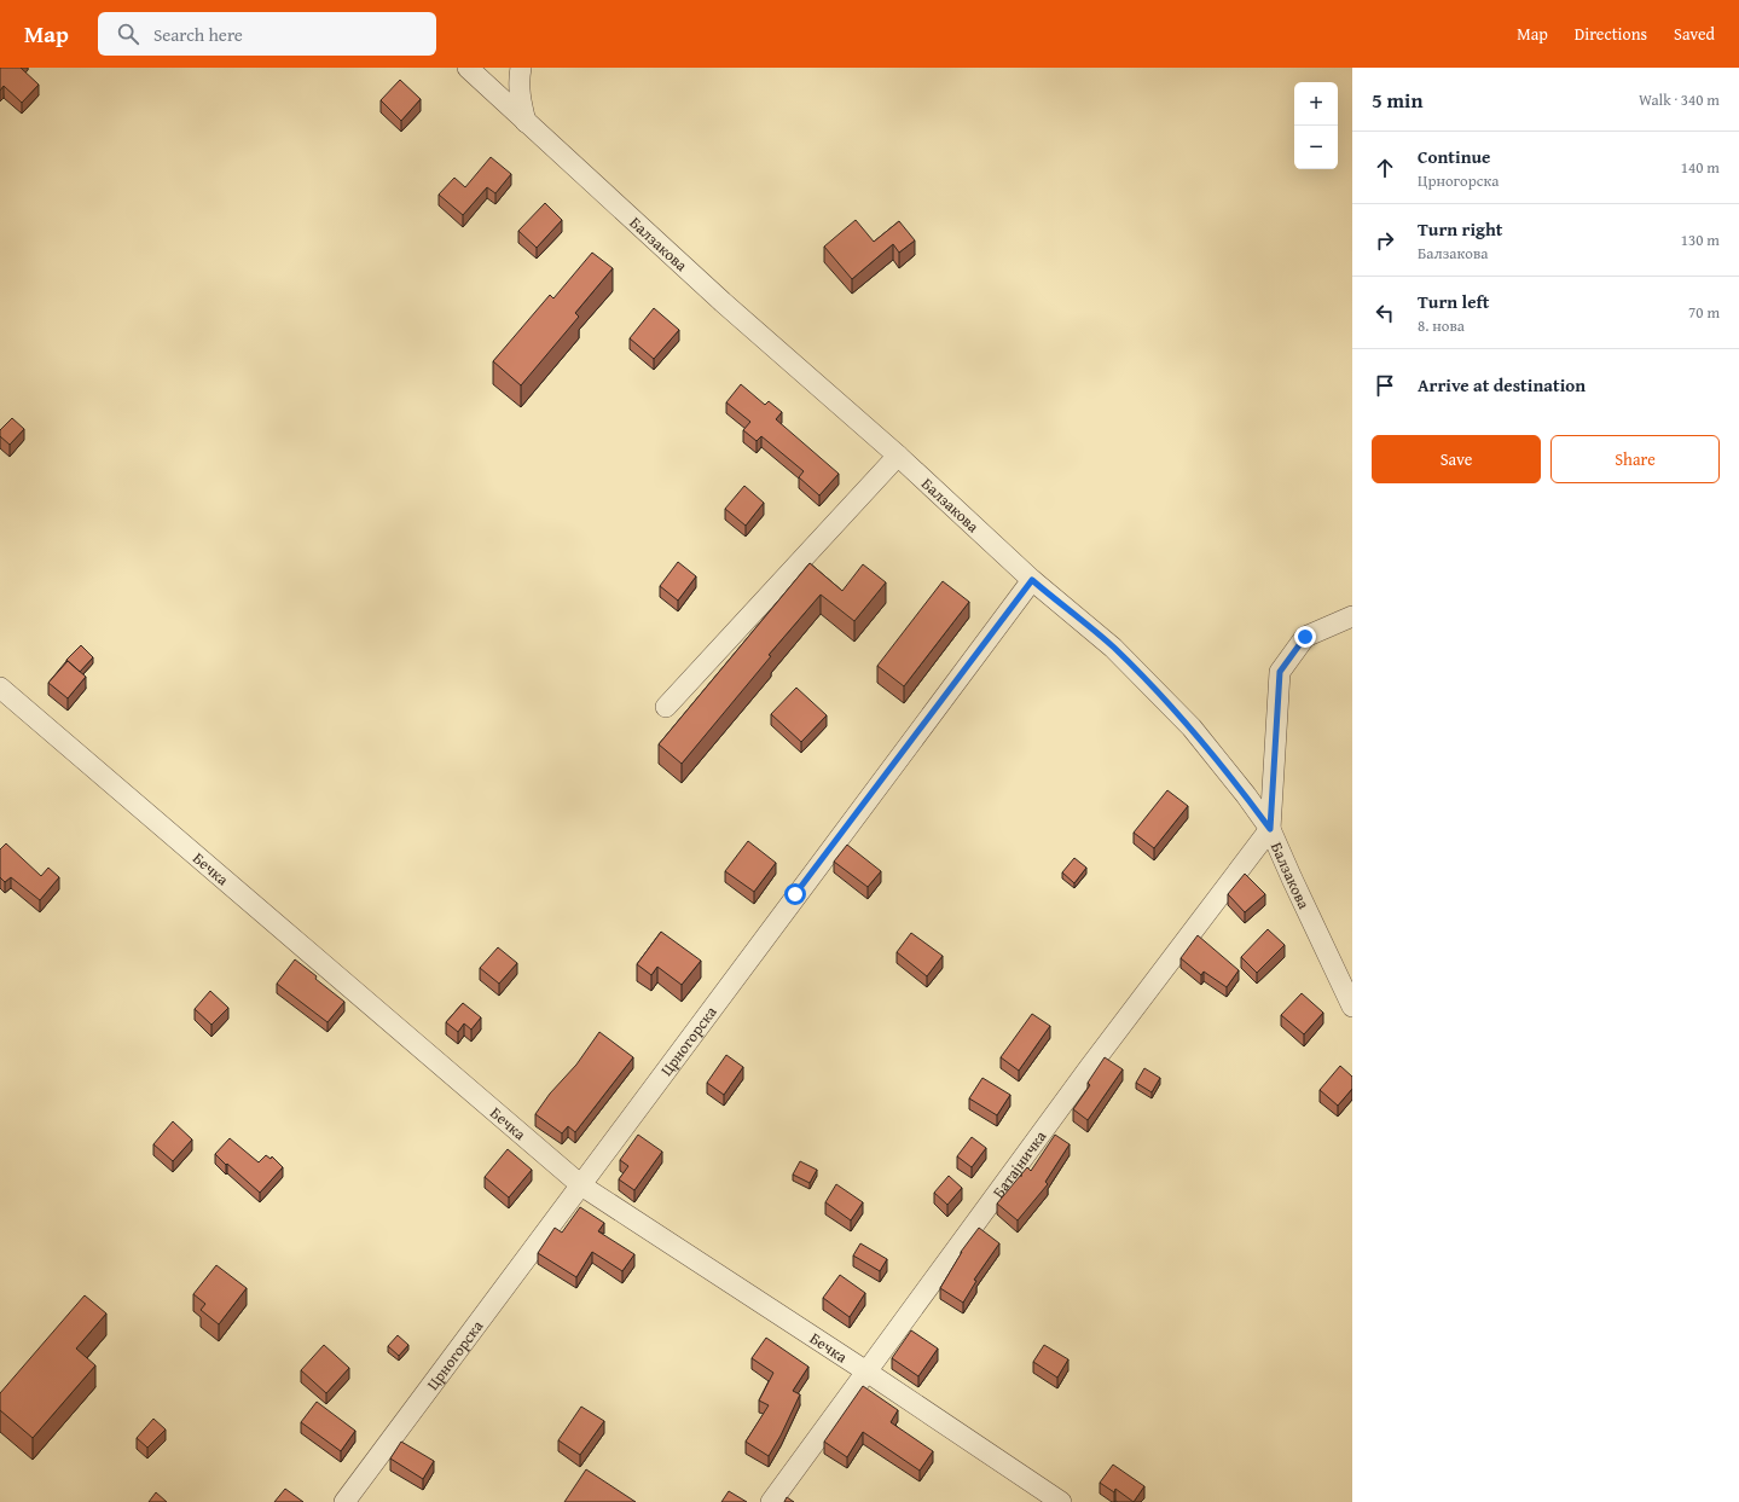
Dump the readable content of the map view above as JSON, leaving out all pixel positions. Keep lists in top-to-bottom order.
{
  "streets": {
    "street": [
      "Балзакова",
      "Бечка",
      "Црногорска",
      "Батајничка"
    ]
  },
  "crossings": [
    ["Балзакова", "Црногорска"],
    ["Балзакова", "Батајничка"],
    ["Бечка", "Црногорска"],
    ["Бечка", "Батајничка"]
  ],
  "page": {
    "header": "Map",
    "search": "Search here",
    "nav": ["Map", "Directions", "Saved"],
    "heading": ["5 min", "Walk · 340 m"],
    "map_buttons": ["+", "−"],
    "list": [
      ["Continue", "Црногорска", "140 m"],
      ["Turn right", "Балзакова", "130 m"],
      ["Turn left", "8. нова", "70 m"],
      "Arrive at destination"
    ],
    "buttons": ["Save", "Share"]
  }
}
